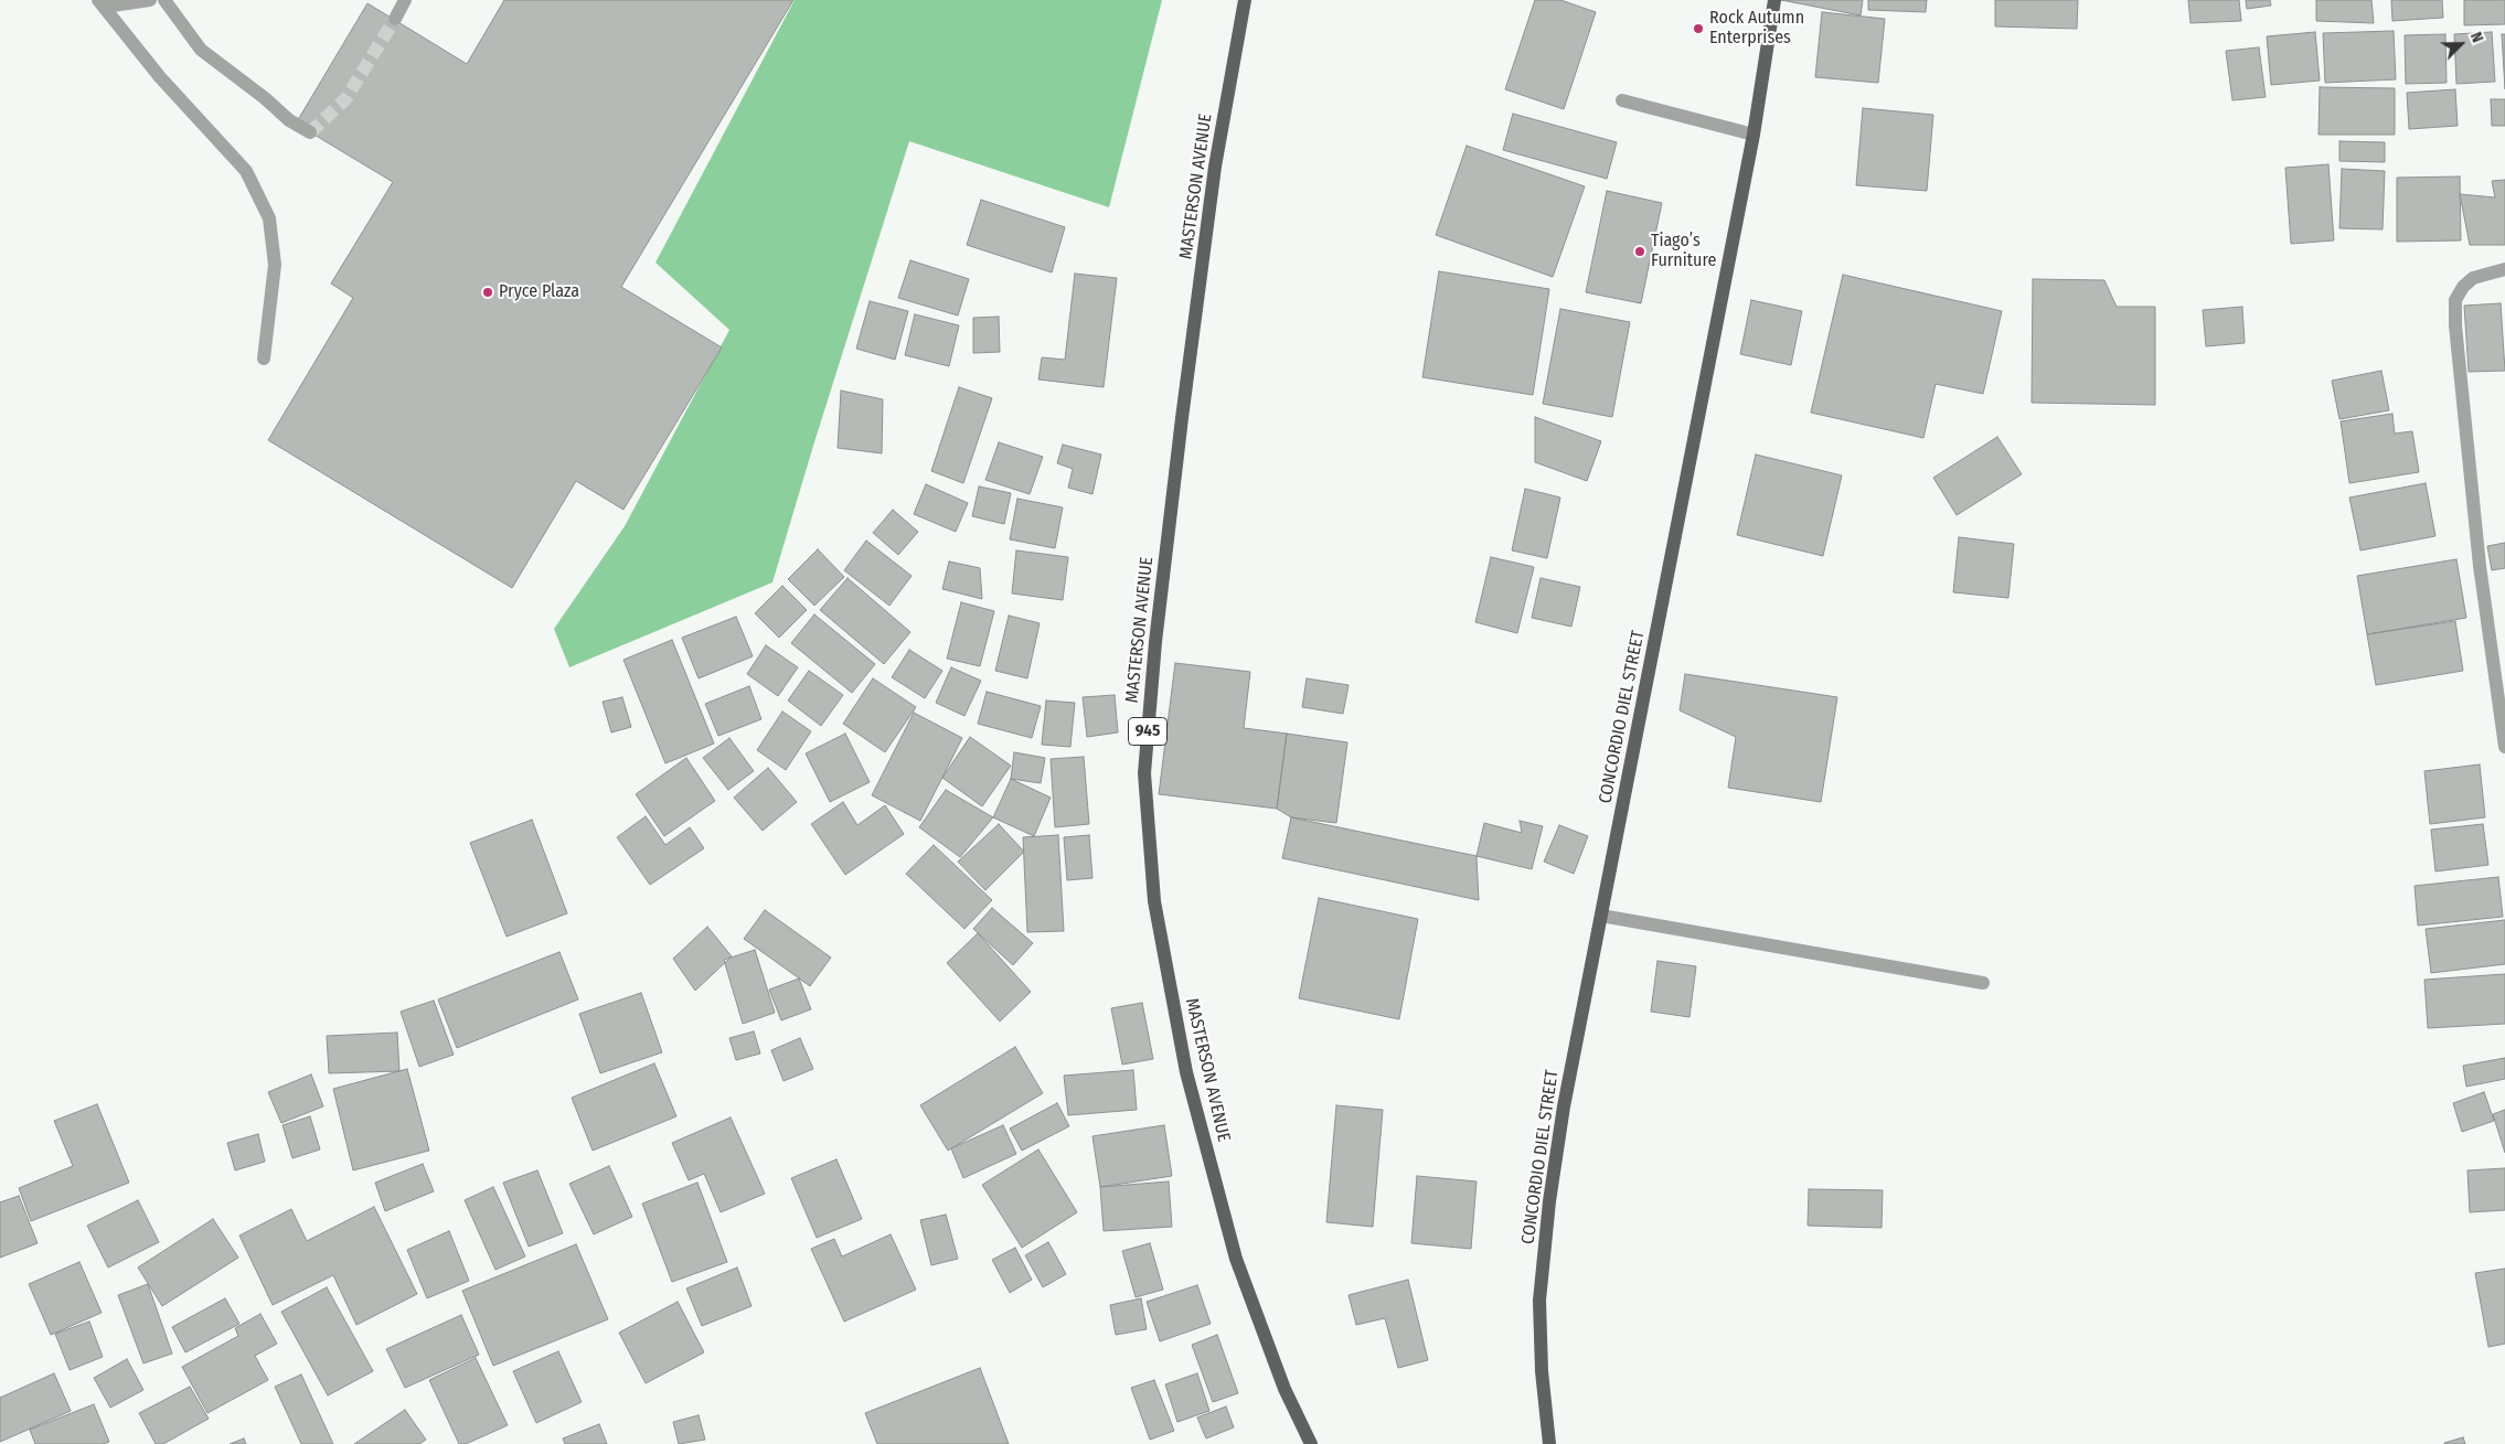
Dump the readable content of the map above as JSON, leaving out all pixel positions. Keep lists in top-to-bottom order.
{
  "streets": {
    "main road": ["MASTERSON AVENUE", "CONCORDIO DIEL STREET", "945"]
  },
  "places": ["Rock Autumn Enterprises", "Tiago’s Furniture", "Pryce Plaza"],
  "north": "top right"
}
